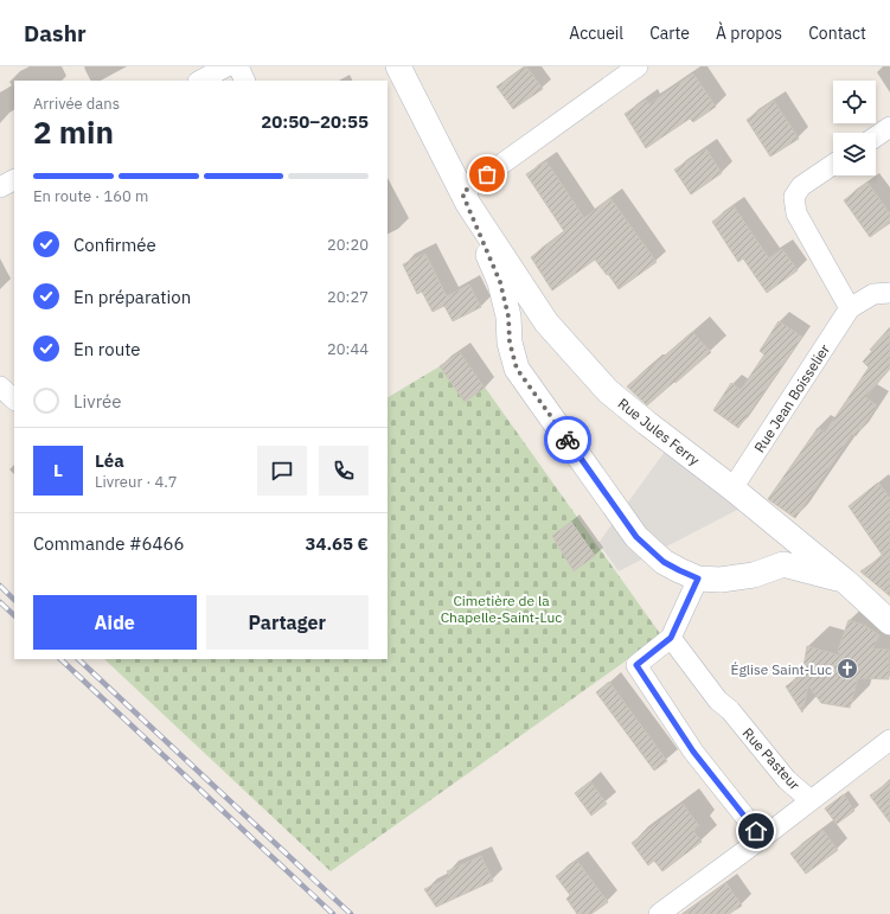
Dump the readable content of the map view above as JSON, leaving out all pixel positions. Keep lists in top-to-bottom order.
{
  "streets": {
    "street": ["Rue Jean Boisselier", "Rue Jules Ferry", "Rue Pasteur"]
  },
  "crossings": [
    ["Rue Jean Boisselier", "Rue Jules Ferry"]
  ],
  "parks": ["Cimetière de la Chapelle-Saint-Luc"],
  "places": {
    "church": ["Église Saint-Luc"]
  },
  "page": {
    "header": "Dashr",
    "nav": [
      "Accueil",
      "Carte",
      "À propos",
      "Contact"
    ],
    "heading": ["2 min", "Arrivée dans", "20:50–20:55"],
    "panel": [
      "Léa",
      "Livreur · 4.7",
      "Commande #6466",
      "34.65 €"
    ],
    "bar": "En route · 160 m",
    "list": [
      ["Confirmée", "20:20"],
      ["En préparation", "20:27"],
      ["En route", "20:44"],
      "Livrée"
    ],
    "round": "L",
    "buttons": ["Aide", "Partager"]
  }
}
